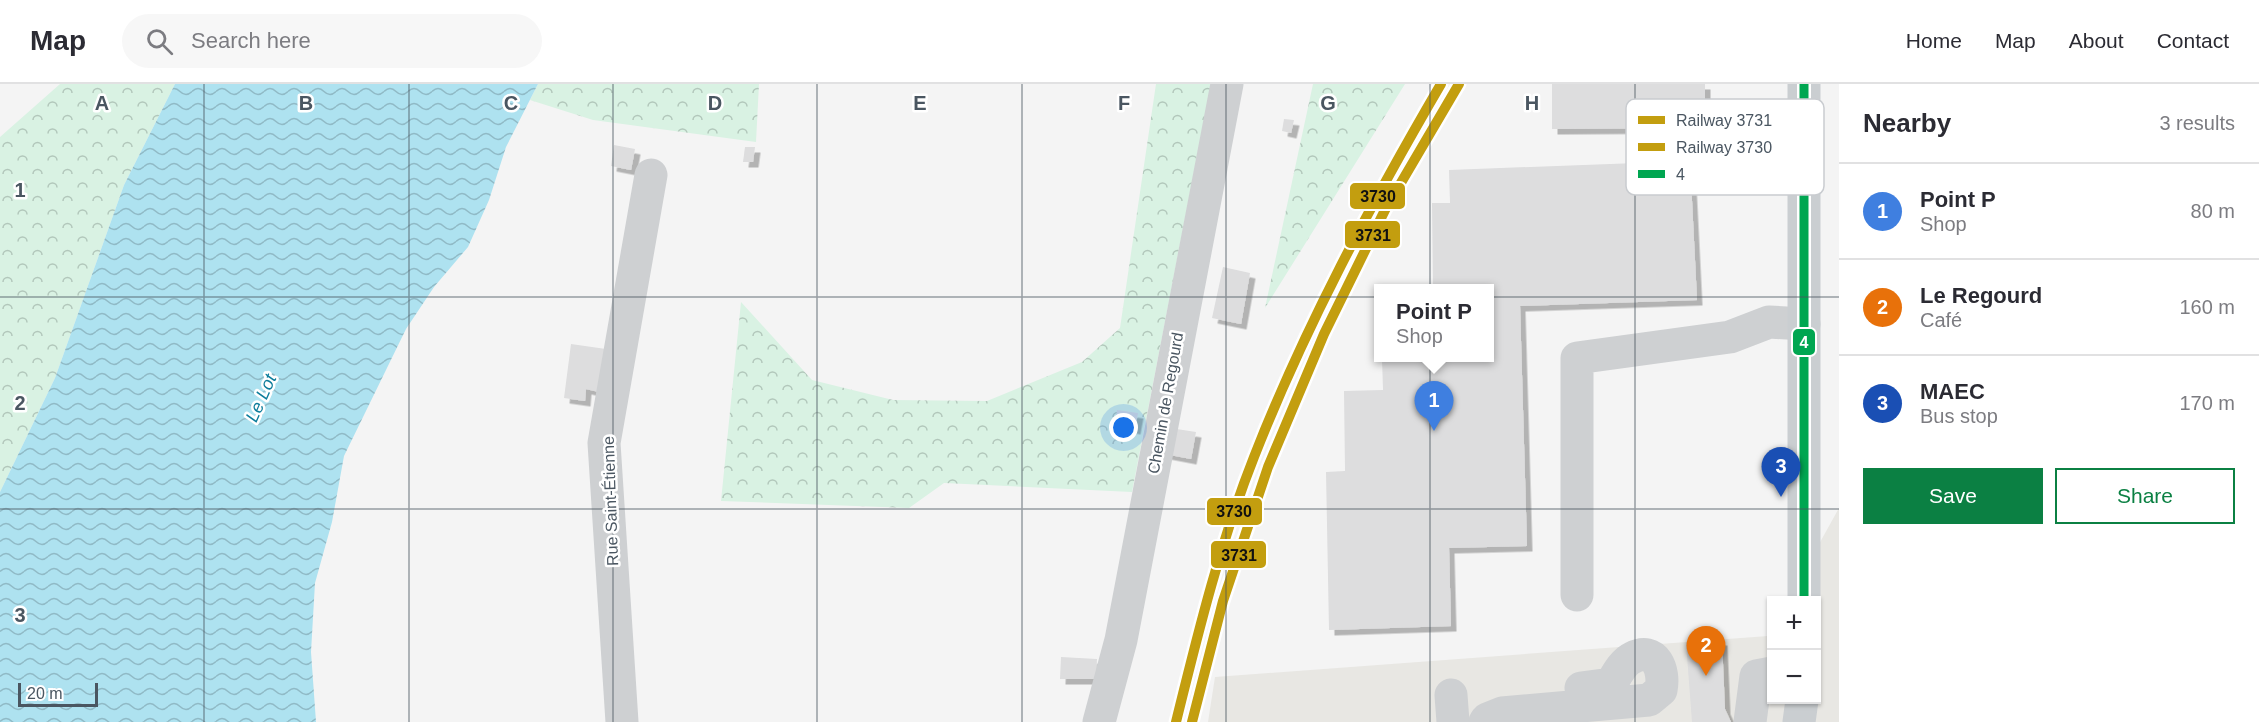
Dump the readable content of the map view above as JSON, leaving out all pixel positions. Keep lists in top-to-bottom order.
{
  "streets": {
    "street": ["Chemin de Regourd", "Rue Saint-Étienne"]
  },
  "water": ["Le Lot"],
  "lines": ["rail line 3731", "rail line 3730", "transit line 4"],
  "legend": ["Railway 3731", "Railway 3730", "4"],
  "scale_bar": "20 m",
  "page": {
    "header": "Map",
    "search": "Search here",
    "nav": [
      "Home",
      "Map",
      "About",
      "Contact"
    ],
    "heading": ["Nearby", "3 results"],
    "list": [
      {
        "mark": "1",
        "name": "Point P",
        "note": "Shop",
        "value": "80 m"
      },
      {
        "mark": "2",
        "name": "Le Regourd",
        "note": "Café",
        "value": "160 m"
      },
      {
        "mark": "3",
        "name": "MAEC",
        "note": "Bus stop",
        "value": "170 m"
      }
    ],
    "popup": ["Point P", "Shop"],
    "pins": ["1", "3", "2"],
    "buttons": ["Save", "Share"],
    "map_buttons": ["+", "−"],
    "scale": "20 m"
  },
  "grid": {
    "columns": [
      "A",
      "B",
      "C",
      "D",
      "E",
      "F",
      "G",
      "H"
    ],
    "rows": ["1", "2", "3"]
  }
}
